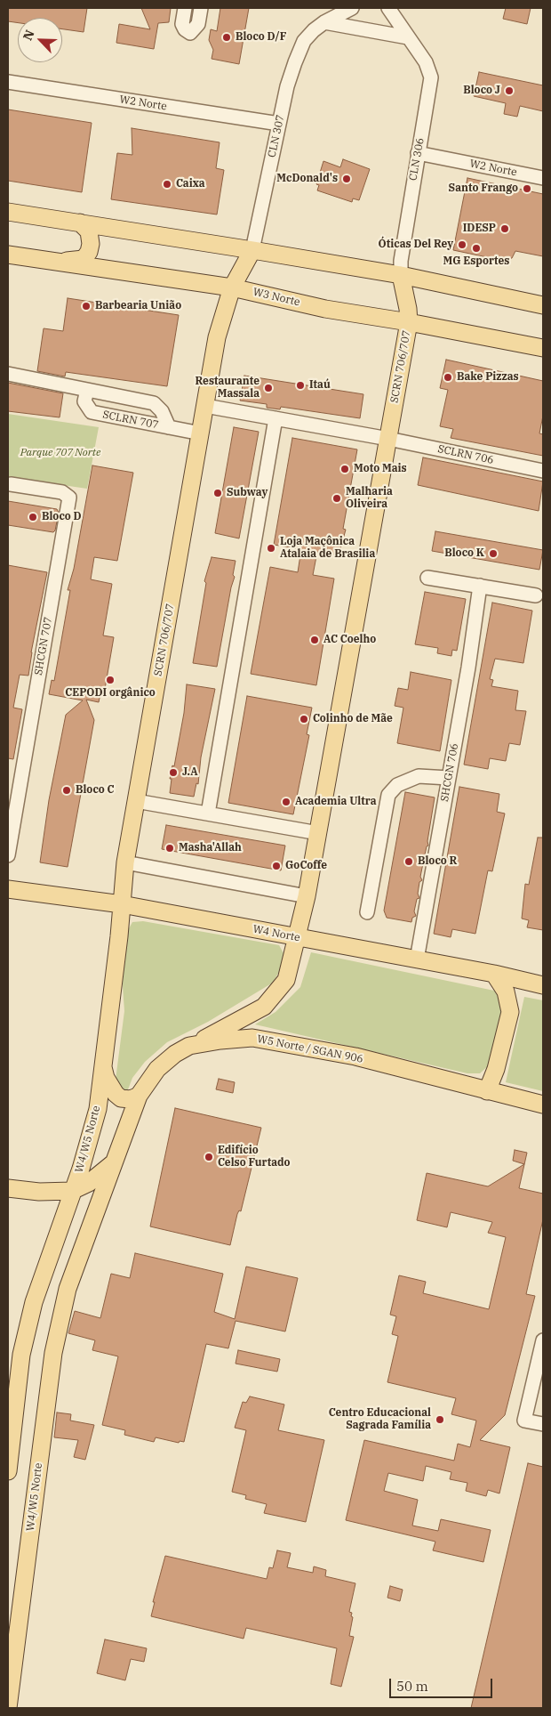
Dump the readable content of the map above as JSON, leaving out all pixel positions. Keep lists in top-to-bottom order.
{
  "streets": {
    "main road": [
      "CLN 307",
      "CLN 306",
      "W3 Norte",
      "SCRN 706/707",
      "W4 Norte",
      "W5 Norte / SGAN 906",
      "W4/W5 Norte"
    ],
    "street": [
      "W2 Norte",
      "SCLRN 707",
      "SCLRN 706",
      "SHCGN 707",
      "SHCGN 706"
    ]
  },
  "crossings": [
    ["W2 Norte", "CLN 307"],
    ["W2 Norte", "CLN 306"],
    ["CLN 307", "W3 Norte"],
    ["CLN 307", "SCRN 706/707"],
    ["CLN 306", "W3 Norte"],
    ["CLN 306", "SCRN 706/707"],
    ["W3 Norte", "SCRN 706/707"],
    ["SCRN 706/707", "SCLRN 707"],
    ["SCRN 706/707", "SCLRN 706"],
    ["SCRN 706/707", "W4 Norte"],
    ["SCRN 706/707", "W5 Norte / SGAN 906"],
    ["SCRN 706/707", "W4/W5 Norte"],
    ["SHCGN 706", "W4 Norte"],
    ["W4 Norte", "W4/W5 Norte"],
    ["W5 Norte / SGAN 906", "W4/W5 Norte"]
  ],
  "parks": ["Parque 707 Norte"],
  "places": [
    "Bloco D/F",
    "Bloco J",
    "McDonald's",
    "Caixa",
    "Santo Frango",
    "IDESP",
    "Óticas Del Rey",
    "MG Esportes",
    "Barbearia União",
    "Bake Pizzas",
    "Itaú",
    "Restaurante Massala",
    "Moto Mais",
    "Subway",
    "Malharia Oliveira",
    "Bloco D",
    "Loja Maçônica Atalaia de Brasilia",
    "Bloco K",
    "AC Coelho",
    "CEPODI orgânico",
    "Colinho de Mãe",
    "J.A",
    "Bloco C",
    "Academia Ultra",
    "Masha'Allah",
    "Bloco R",
    "GoCoffe",
    "Edifício Celso Furtado",
    "Centro Educacional Sagrada Família"
  ],
  "scale_bar": "50 m",
  "north": "top left"
}
